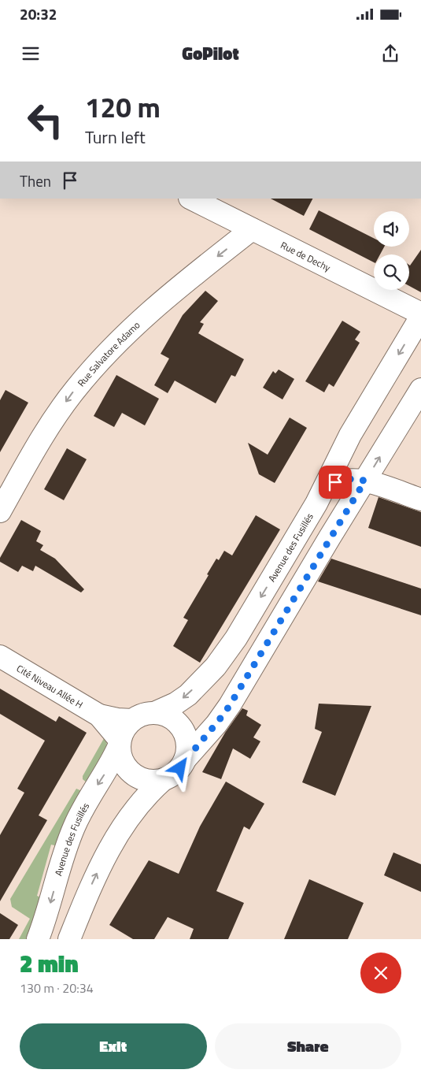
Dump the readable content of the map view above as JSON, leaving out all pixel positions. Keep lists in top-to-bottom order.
{
  "streets": {
    "main road": [
      "Rue de Dechy",
      "Rue Salvatore Adamo",
      "Avenue des Fusillés",
      "Cité Niveau Allée H"
    ]
  },
  "crossings": [
    ["Rue de Dechy", "Rue Salvatore Adamo"],
    ["Rue de Dechy", "Avenue des Fusillés"],
    ["Avenue des Fusillés", "Cité Niveau Allée H"]
  ],
  "one_way": ["Rue Salvatore Adamo"],
  "page": {
    "status": "20:32",
    "header": "GoPilot",
    "turn": ["120 m", "Turn left"],
    "then": "Then",
    "heading": ["2 min", "130 m · 20:34"],
    "buttons": ["Exit", "Share"]
  }
}
